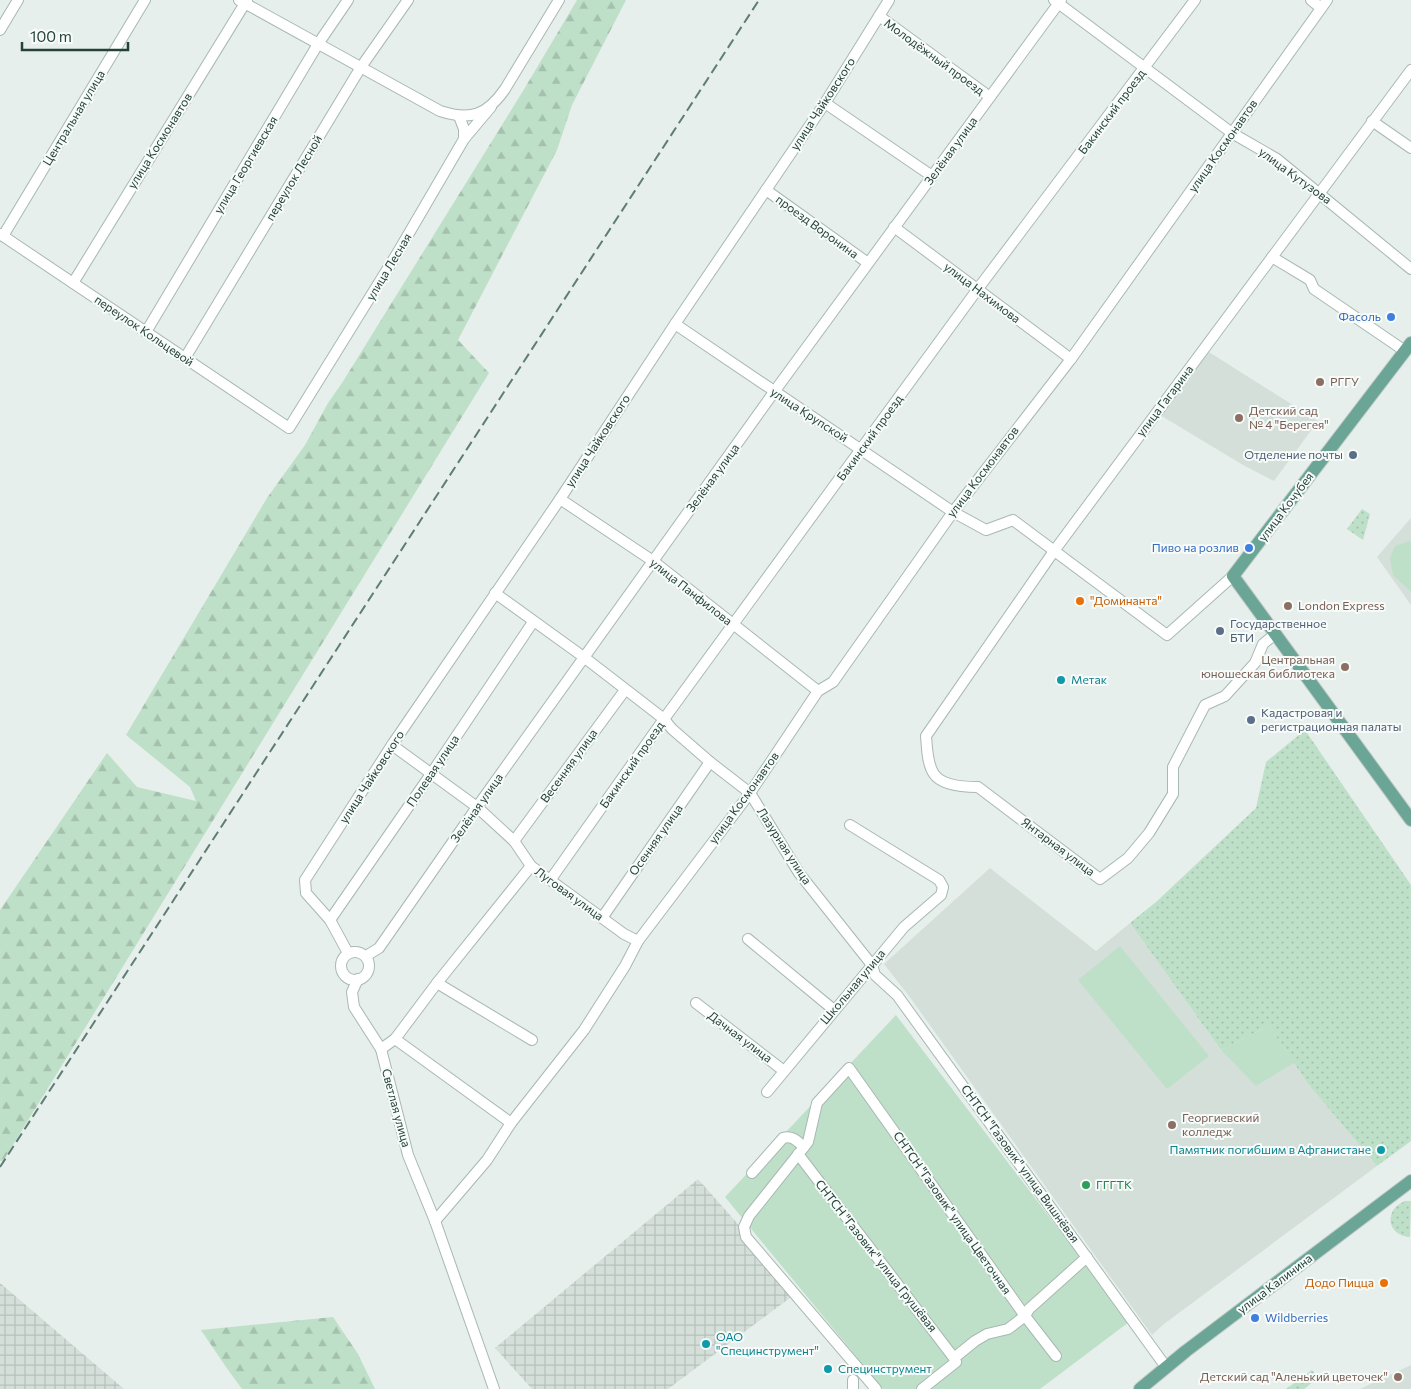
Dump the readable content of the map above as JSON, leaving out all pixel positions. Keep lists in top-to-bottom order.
{
  "streets": {
    "main road": ["улица Кочубея", "улица Калинина"],
    "street": [
      "Молодёжный проезд",
      "улица Чайковского",
      "Бакинский проезд",
      "Центральная улица",
      "улица Космонавтов",
      "Зелёная улица",
      "улица Георгиевская",
      "улица Кутузова",
      "переулок Лесной",
      "проезд Воронина",
      "улица Лесная",
      "улица Нахимова",
      "переулок Кольцевой",
      "улица Гагарина",
      "улица Крупской",
      "улица Панфилова",
      "Весенняя улица",
      "Полевая улица",
      "Осенняя улица",
      "Лазурная улица",
      "Янтарная улица",
      "Луговая улица",
      "Школьная улица",
      "Дачная улица",
      "Светлая улица",
      "СНТСН \"Газовик\" улица Вишнёвая",
      "СНТСН \"Газовик\" улица Цветочная",
      "СНТСН \"Газовик\" улица Грушёвая"
    ]
  },
  "crossings": [
    ["Молодёжный проезд", "улица Чайковского"],
    ["Молодёжный проезд", "Зелёная улица"],
    ["улица Чайковского", "проезд Воронина"],
    ["улица Чайковского", "улица Крупской"],
    ["улица Чайковского", "улица Панфилова"],
    ["улица Чайковского", "Полевая улица"],
    ["улица Чайковского", "Лазурная улица"],
    ["улица Чайковского", "Луговая улица"],
    ["Бакинский проезд", "улица Кутузова"],
    ["Бакинский проезд", "улица Нахимова"],
    ["Бакинский проезд", "улица Крупской"],
    ["Бакинский проезд", "улица Панфилова"],
    ["Бакинский проезд", "Лазурная улица"],
    ["Бакинский проезд", "Луговая улица"],
    ["Центральная улица", "переулок Кольцевой"],
    ["улица Космонавтов", "улица Кутузова"],
    ["улица Космонавтов", "улица Нахимова"],
    ["улица Космонавтов", "переулок Кольцевой"],
    ["улица Космонавтов", "улица Крупской"],
    ["улица Космонавтов", "улица Панфилова"],
    ["улица Космонавтов", "Лазурная улица"],
    ["улица Космонавтов", "Луговая улица"],
    ["улица Космонавтов", "Светлая улица"],
    ["Зелёная улица", "улица Кутузова"],
    ["Зелёная улица", "проезд Воронина"],
    ["Зелёная улица", "улица Нахимова"],
    ["Зелёная улица", "улица Крупской"],
    ["Зелёная улица", "улица Панфилова"],
    ["Зелёная улица", "Лазурная улица"],
    ["Зелёная улица", "Луговая улица"],
    ["Зелёная улица", "Светлая улица"],
    ["улица Георгиевская", "переулок Кольцевой"],
    ["улица Кутузова", "улица Гагарина"],
    ["переулок Лесной", "переулок Кольцевой"],
    ["улица Лесная", "переулок Кольцевой"],
    ["улица Гагарина", "улица Крупской"],
    ["улица Гагарина", "Янтарная улица"],
    ["улица Крупской", "улица Кочубея"],
    ["Весенняя улица", "Лазурная улица"],
    ["Весенняя улица", "Луговая улица"],
    ["Полевая улица", "Лазурная улица"],
    ["Полевая улица", "Луговая улица"],
    ["Осенняя улица", "Лазурная улица"],
    ["Осенняя улица", "Луговая улица"],
    ["Лазурная улица", "Школьная улица"],
    ["Лазурная улица", "СНТСН \"Газовик\" улица Вишнёвая"],
    ["Школьная улица", "Дачная улица"],
    ["Школьная улица", "СНТСН \"Газовик\" улица Вишнёвая"],
    ["СНТСН \"Газовик\" улица Вишнёвая", "улица Калинина"],
    ["СНТСН \"Газовик\" улица Цветочная", "СНТСН \"Газовик\" улица Грушёвая"]
  ],
  "places": [
    "Фасоль",
    "РГГУ",
    "Детский сад № 4 \"Берегея\"",
    "Отделение почты",
    "Пиво на розлив",
    "\"Доминанта\"",
    "London Express",
    "Государственное БТИ",
    "Центральная юношеская библиотека",
    "Метак",
    "Кадастровая и регистрационная палаты",
    "Георгиевский колледж",
    "Памятник погибшим в Афганистане",
    "ГГГТК",
    "Додо Пицца",
    "Wildberries",
    "ОАО \"Специнструмент\"",
    "Специнструмент",
    "Детский сад \"Аленький цветочек\""
  ],
  "scale_bar": "100 m"
}
